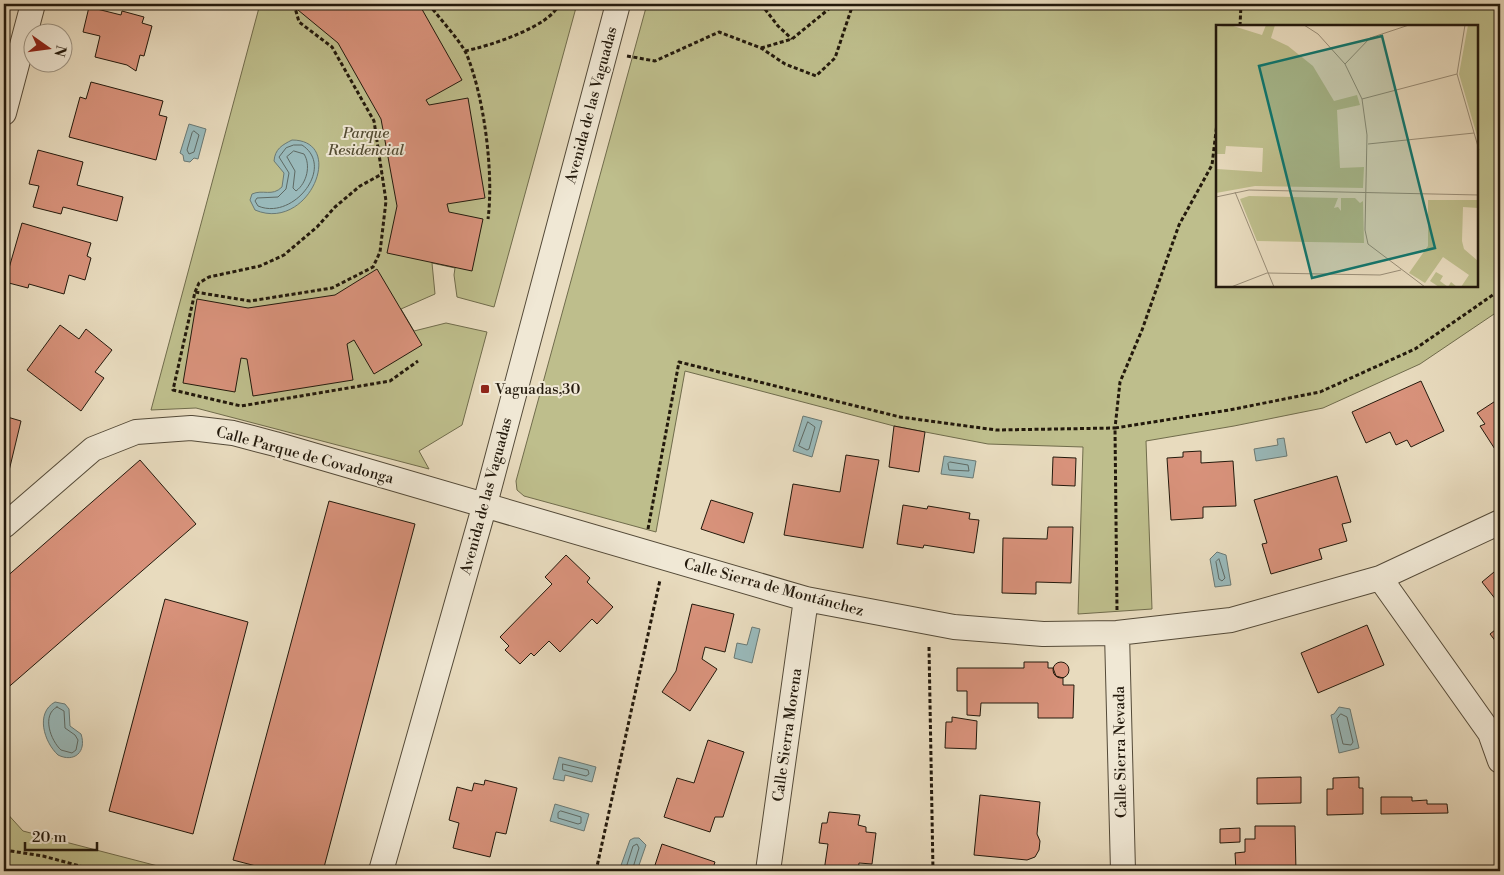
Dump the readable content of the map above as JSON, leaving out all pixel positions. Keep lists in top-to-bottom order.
{
  "streets": {
    "street": [
      "Avenida de las Vaguadas",
      "Calle Parque de Covadonga",
      "Calle Sierra de Montánchez",
      "Calle Sierra Morena",
      "Calle Sierra Nevada"
    ]
  },
  "crossings": [
    ["Avenida de las Vaguadas", "Calle Parque de Covadonga"],
    ["Avenida de las Vaguadas", "Calle Sierra de Montánchez"],
    ["Calle Parque de Covadonga", "Calle Sierra de Montánchez"],
    ["Calle Sierra de Montánchez", "Calle Sierra Morena"],
    ["Calle Sierra de Montánchez", "Calle Sierra Nevada"]
  ],
  "parks": ["Parque Residencial"],
  "places": {
    "transit": ["Vaguadas,30"]
  },
  "scale_bar": "20 m",
  "north": "right"
}
